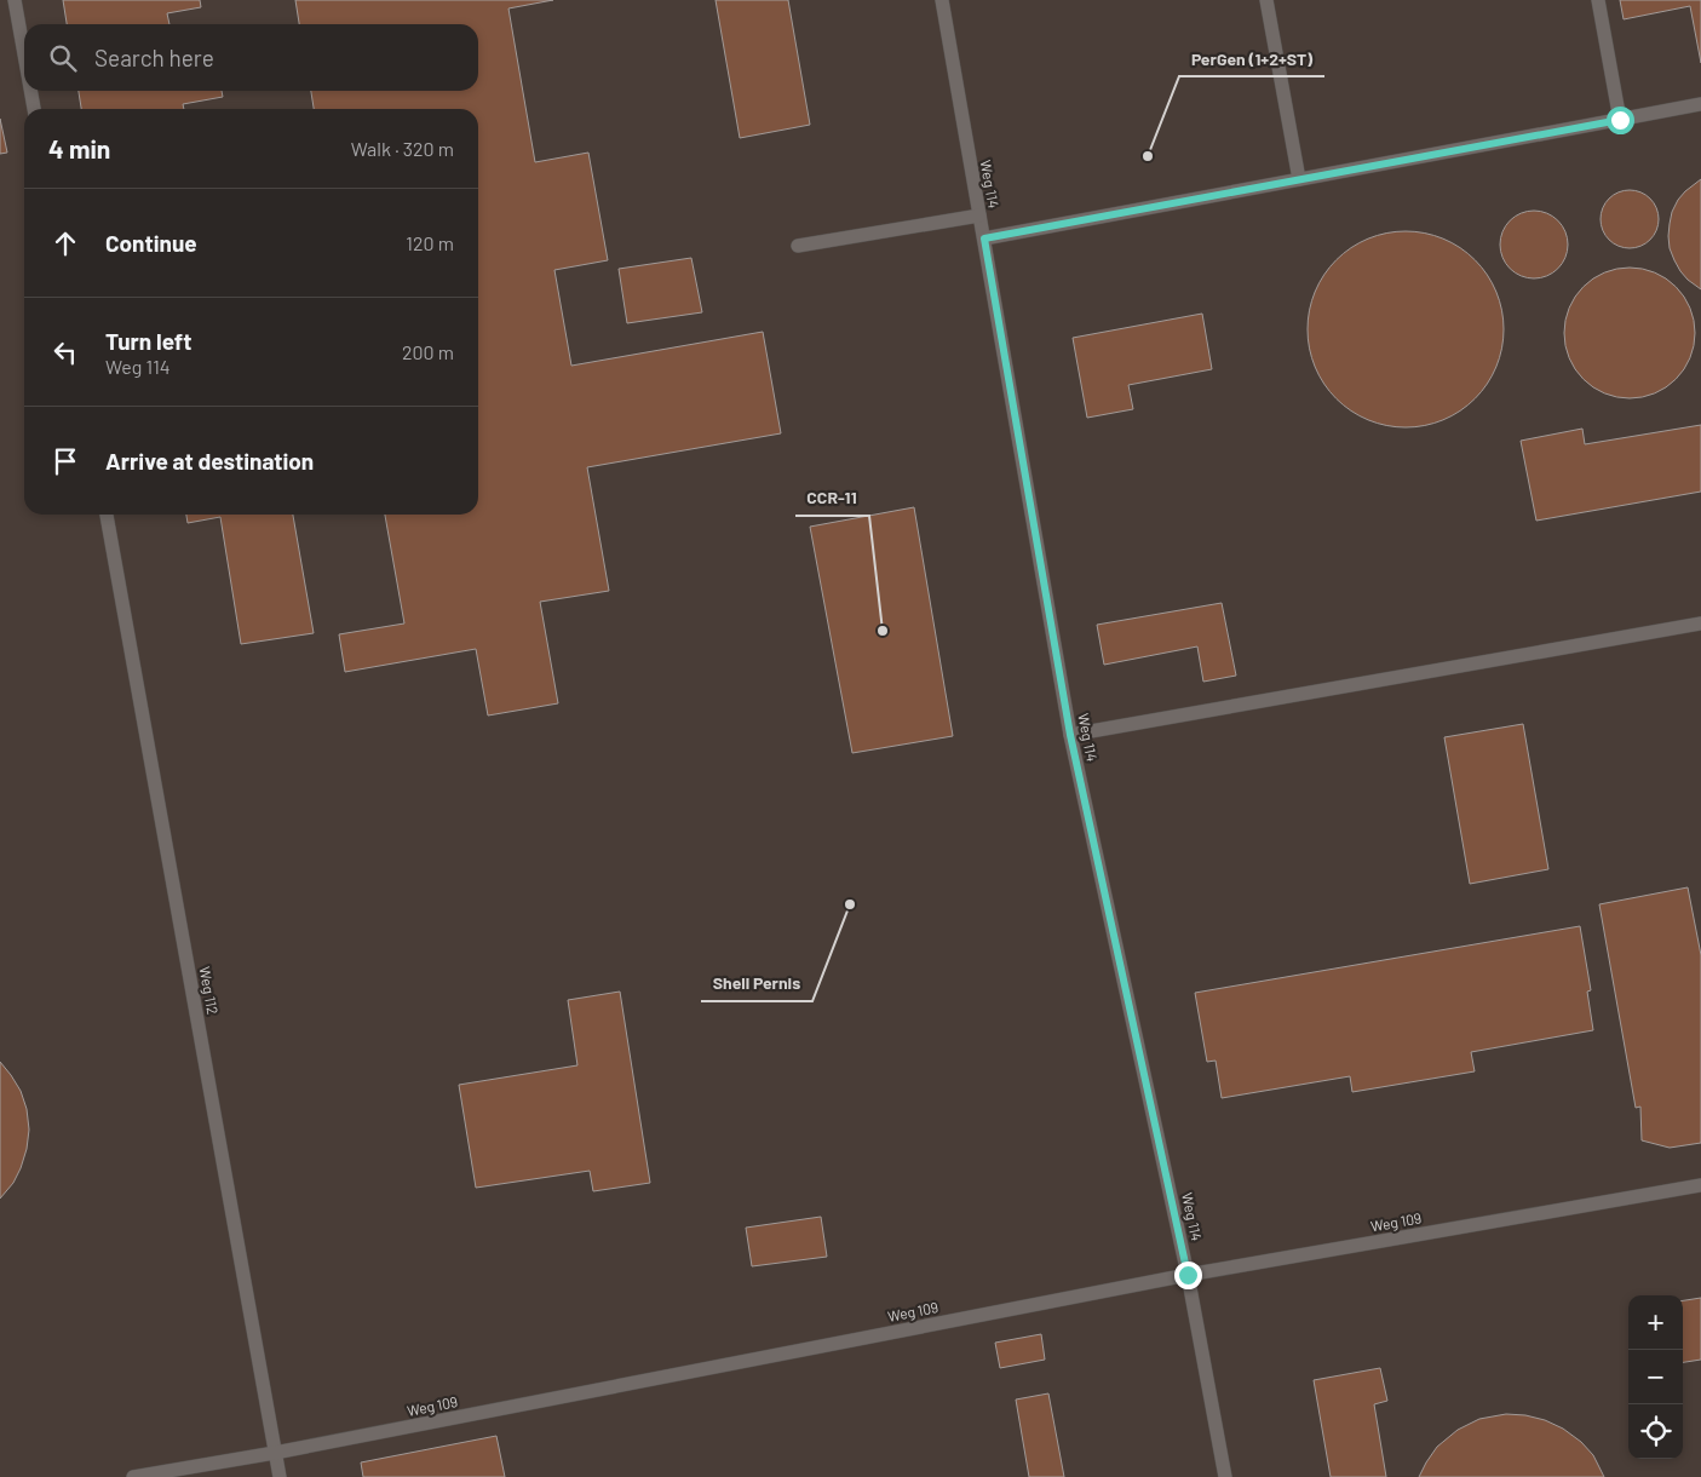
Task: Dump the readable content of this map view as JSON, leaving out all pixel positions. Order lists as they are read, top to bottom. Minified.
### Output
{"streets":{"lane":["Weg 114","Weg 112","Weg 109"]},"crossings":[["Weg 114","Weg 109"],["Weg 112","Weg 109"]],"places":["PerGen (1+2+ST)","CCR-11","Shell Pernis"],"page":{"search":"Search here","heading":["4 min","Walk · 320 m"],"list":[["Continue","120 m"],["Turn left","Weg 114","200 m"],"Arrive at destination"],"map_buttons":["+","−"]}}
